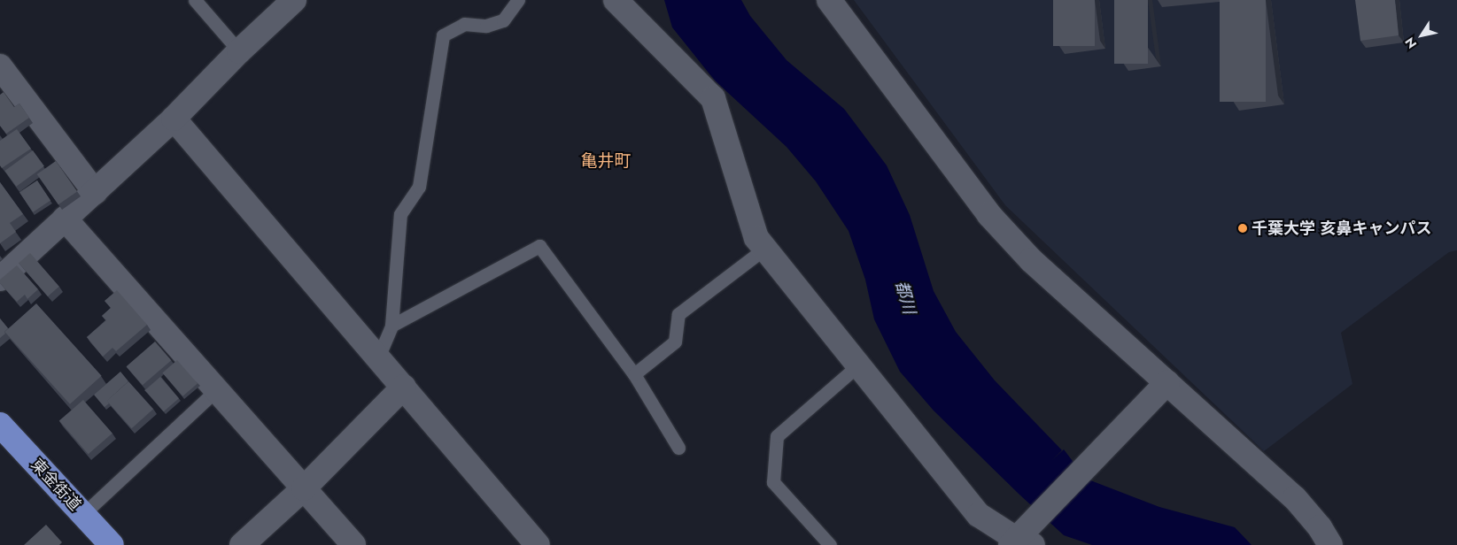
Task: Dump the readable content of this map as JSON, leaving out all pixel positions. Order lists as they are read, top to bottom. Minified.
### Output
{"streets":{"highway":["東金街道"]},"districts":["亀井町"],"water":["都川"],"places":["千葉大学 亥鼻キャンパス"],"north":"bottom left"}
